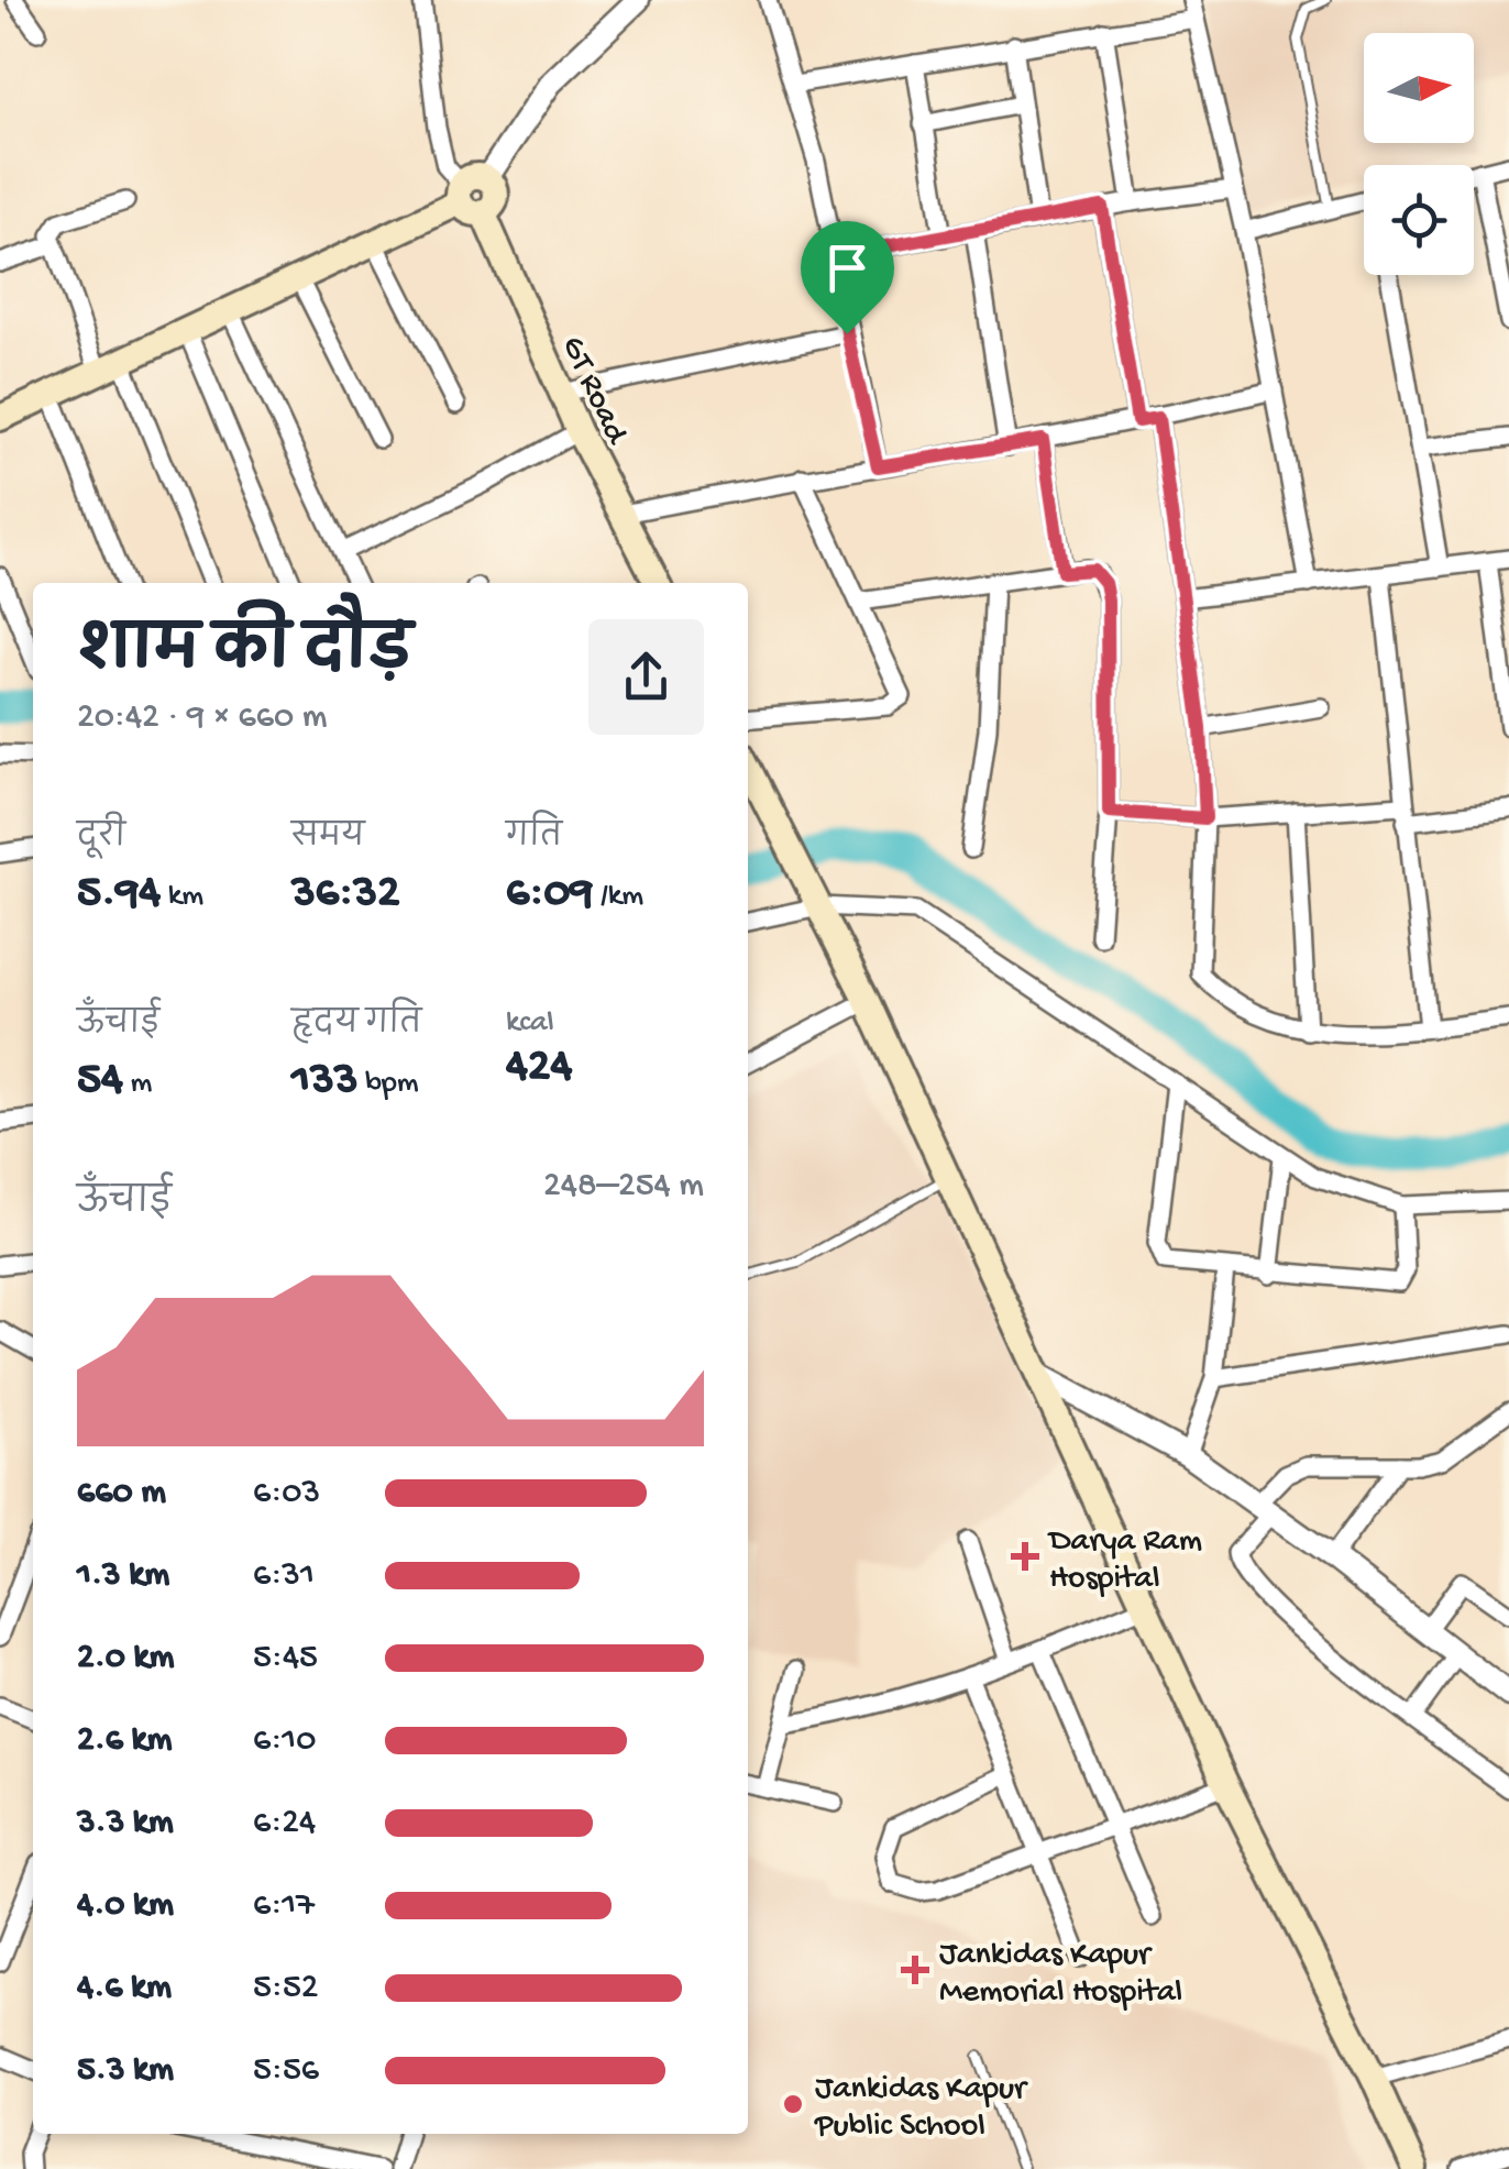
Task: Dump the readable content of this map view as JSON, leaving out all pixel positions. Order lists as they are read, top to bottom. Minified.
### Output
{"streets":{"main road":["GT Road"]},"places":{"health":["Darya Ram Hospital","Jankidas Kapur Memorial Hospital"],"other":["Jankidas Kapur Public School"]},"north":"right","page":{"heading":["शाम की दौड़","20:42 · 9 × 660 m"],"stats":[["दूरी","5.94 km"],["समय","36:32"],["गति","6:09 /km"],["ऊँचाई","54 m"],["हृदय गति","133 bpm"],["kcal","424"]],"chart":["ऊँचाई","248–254 m"],"list":[{"name":"660 m","note":"6:03"},{"name":"1.3 km","note":"6:31"},{"name":"2.0 km","note":"5:45"},{"name":"2.6 km","note":"6:10"},{"name":"3.3 km","note":"6:24"},{"name":"4.0 km","note":"6:17"},{"name":"4.6 km","note":"5:52"},{"name":"5.3 km","note":"5:56"}]}}
